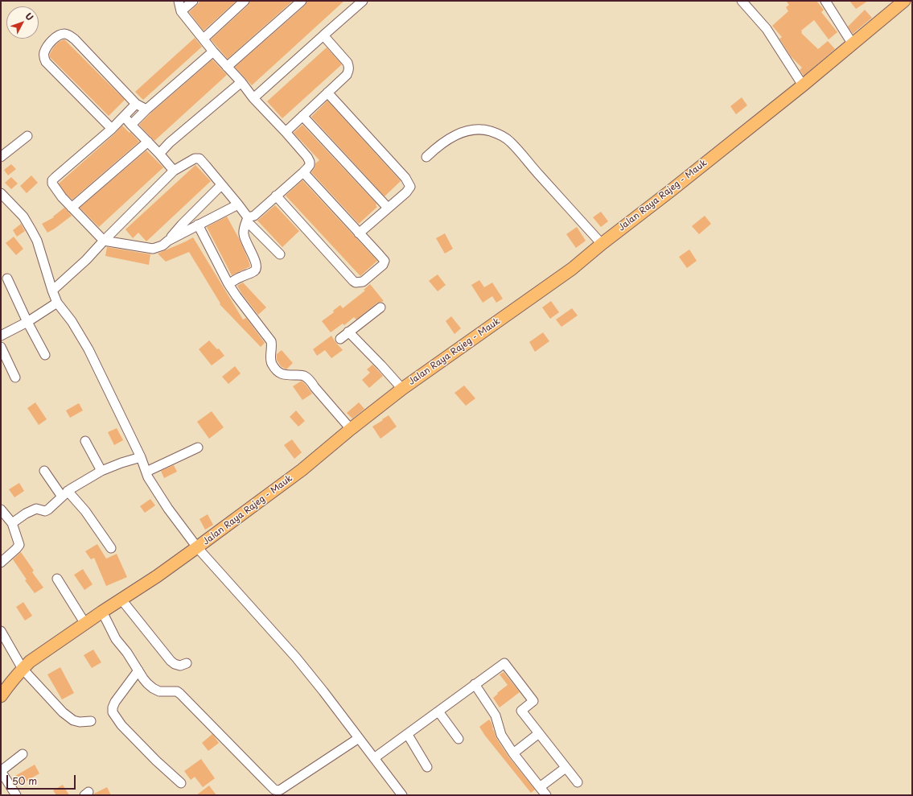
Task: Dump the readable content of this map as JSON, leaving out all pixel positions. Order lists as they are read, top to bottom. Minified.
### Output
{"streets":{"main road":["Jalan Raya Rajeg - Mauk"]},"scale_bar":"50 m","north":"top right"}
